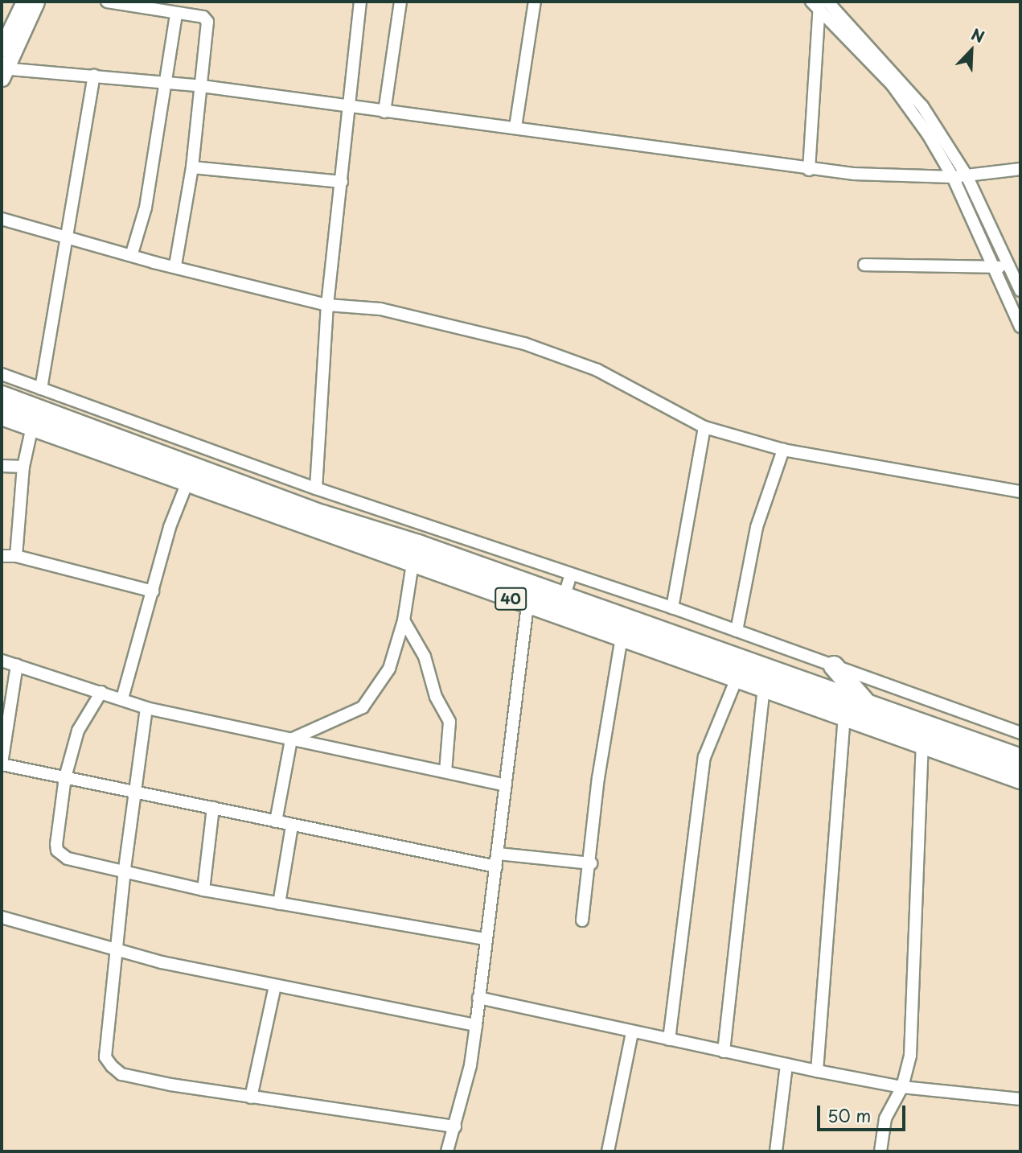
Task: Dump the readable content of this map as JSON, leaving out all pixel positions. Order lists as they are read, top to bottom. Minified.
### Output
{"streets":{"highway":["40"]},"scale_bar":"50 m","north":"top right"}
